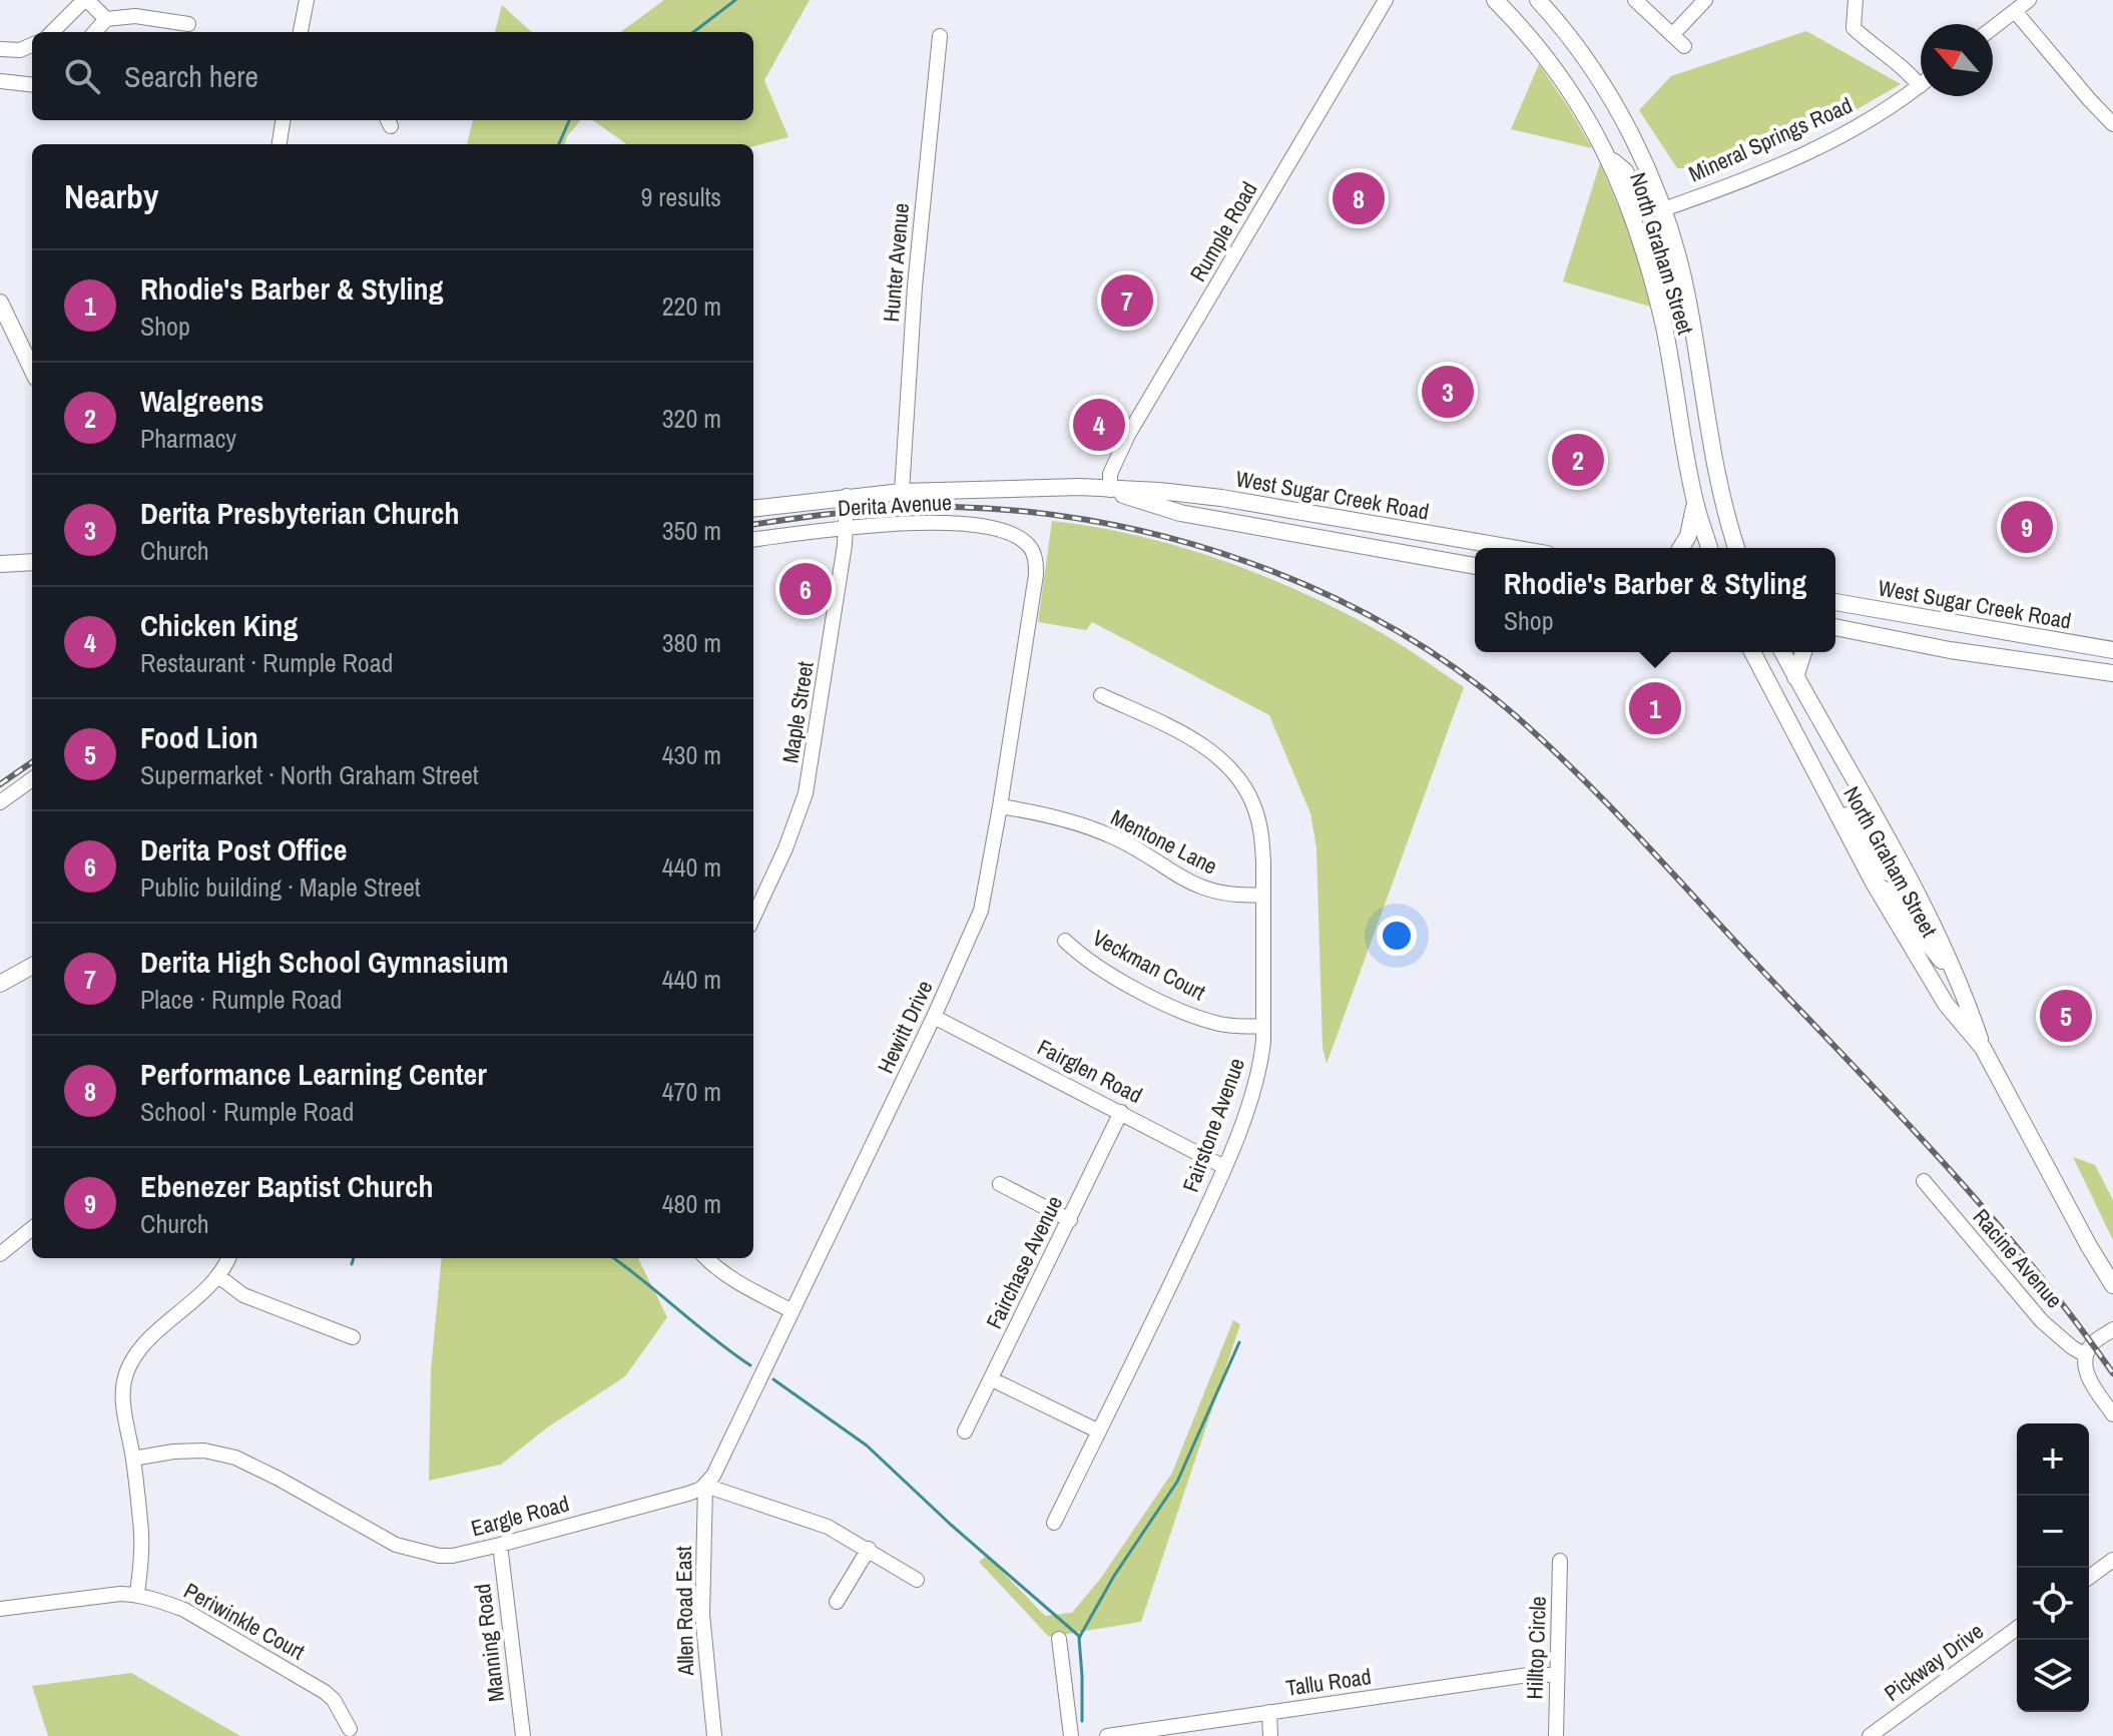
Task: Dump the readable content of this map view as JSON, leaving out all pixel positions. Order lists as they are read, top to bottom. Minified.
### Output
{"streets":{"main road":["North Graham Street","West Sugar Creek Road"],"street":["Mineral Springs Road","Rumple Road","Hunter Avenue","Derita Avenue","Maple Street","Mentone Lane","Veckman Court","Hewitt Drive","Fairglen Road","Fairstone Avenue","Racine Avenue","Fairchase Avenue","Eargle Road","Allen Road East","Periwinkle Court","Manning Road","Hilltop Circle","Pickway Drive","Tallu Road"]},"crossings":[["Mineral Springs Road","North Graham Street"],["Rumple Road","West Sugar Creek Road"],["Hunter Avenue","West Sugar Creek Road"],["West Sugar Creek Road","Maple Street"],["Derita Avenue","Maple Street"],["Derita Avenue","Hewitt Drive"],["Mentone Lane","Hewitt Drive"],["Mentone Lane","Fairstone Avenue"],["Veckman Court","Fairstone Avenue"],["Hewitt Drive","Fairglen Road"],["Hewitt Drive","Eargle Road"],["Hewitt Drive","Allen Road East"],["Fairglen Road","Fairstone Avenue"],["Fairglen Road","Fairchase Avenue"],["Eargle Road","Allen Road East"],["Eargle Road","Manning Road"],["Hilltop Circle","Tallu Road"]],"north":"top left","page":{"search":"Search here","heading":["Nearby","9 results"],"pins":["8","7","3","4","2","9","6","1","5"],"list":[{"mark":"1","name":"Rhodie's Barber & Styling","note":"Shop","value":"220 m"},{"mark":"2","name":"Walgreens","note":"Pharmacy","value":"320 m"},{"mark":"3","name":"Derita Presbyterian Church","note":"Church","value":"350 m"},{"mark":"4","name":"Chicken King","note":"Restaurant · Rumple Road","value":"380 m"},{"mark":"5","name":"Food Lion","note":"Supermarket · North Graham Street","value":"430 m"},{"mark":"6","name":"Derita Post Office","note":"Public building · Maple Street","value":"440 m"},{"mark":"7","name":"Derita High School Gymnasium","note":"Place · Rumple Road","value":"440 m"},{"mark":"8","name":"Performance Learning Center","note":"School · Rumple Road","value":"470 m"},{"mark":"9","name":"Ebenezer Baptist Church","note":"Church","value":"480 m"}],"popup":["Rhodie's Barber & Styling","Shop"],"map_buttons":["+","−"]}}
